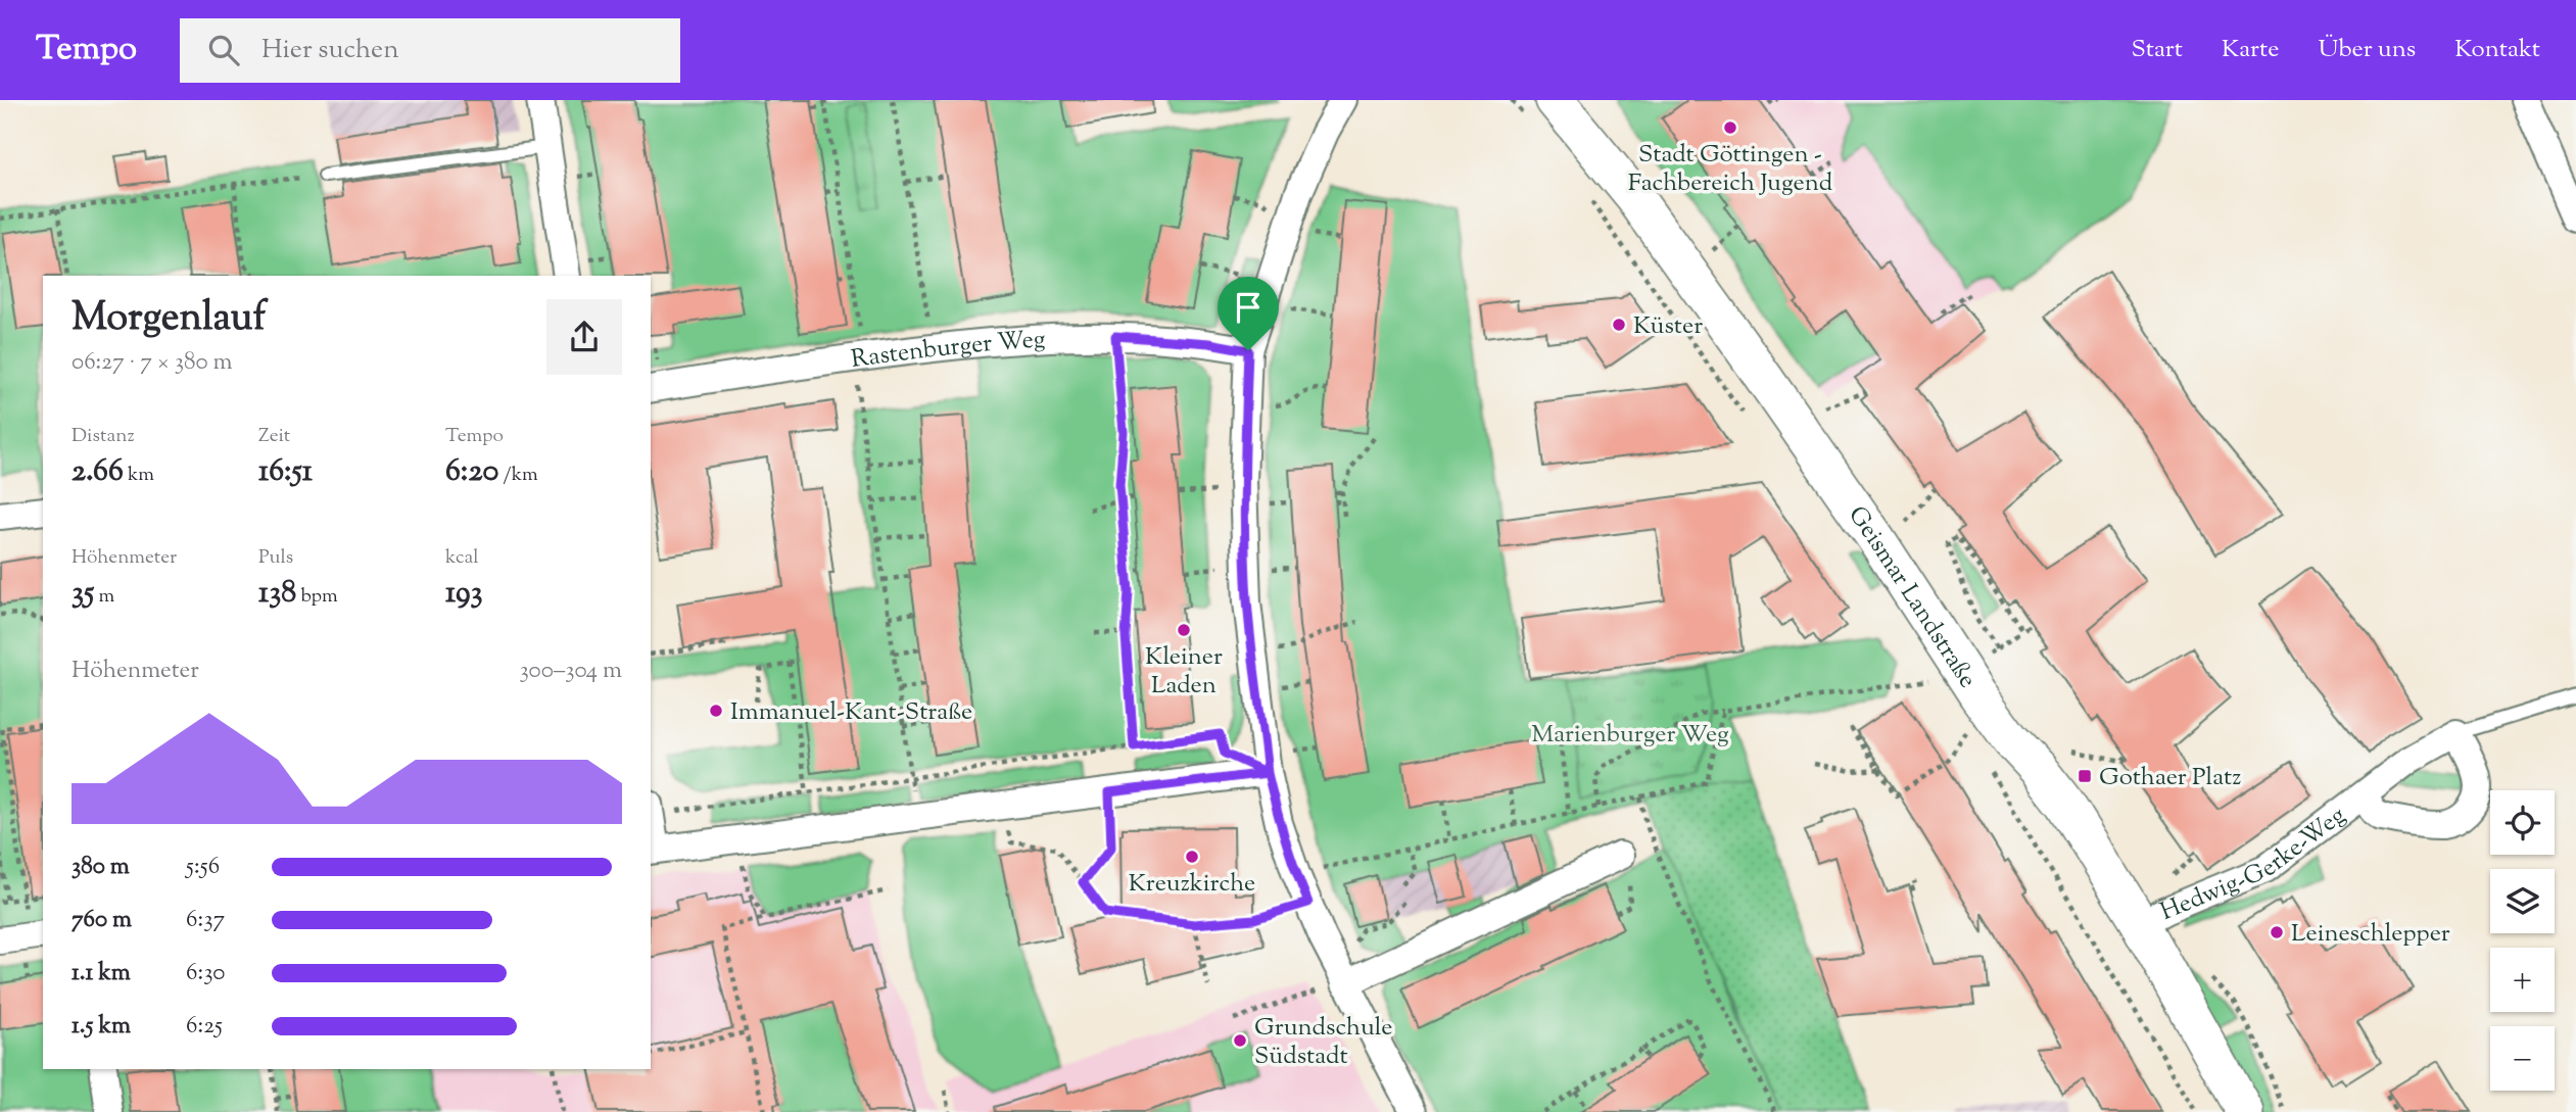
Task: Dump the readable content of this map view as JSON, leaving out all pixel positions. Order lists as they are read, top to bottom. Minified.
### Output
{"streets":{"main road":["Geismar Landstraße"],"street":["Rastenburger Weg","Hedwig-Gerke-Weg"]},"crossings":[["Geismar Landstraße","Hedwig-Gerke-Weg"]],"parks":["Marienburger Weg"],"places":{"other":["Stadt Göttingen - Fachbereich Jugend","Küster","Kleiner Laden","Immanuel-Kant-Straße","Kreuzkirche","Leineschlepper","Grundschule Südstadt"],"transit":["Gothaer Platz"]},"page":{"header":"Tempo","search":"Hier suchen","nav":["Start","Karte","Über uns","Kontakt"],"heading":["Morgenlauf","06:27 · 7 × 380 m"],"stats":[["Distanz","2.66 km"],["Zeit","16:51"],["Tempo","6:20 /km"],["Höhenmeter","35 m"],["Puls","138 bpm"],["kcal","193"]],"chart":["Höhenmeter","300–304 m"],"map_buttons":["+","−"],"list":[{"name":"380 m","note":"5:56"},{"name":"760 m","note":"6:37"},{"name":"1.1 km","note":"6:30"},{"name":"1.5 km","note":"6:25"}]}}
